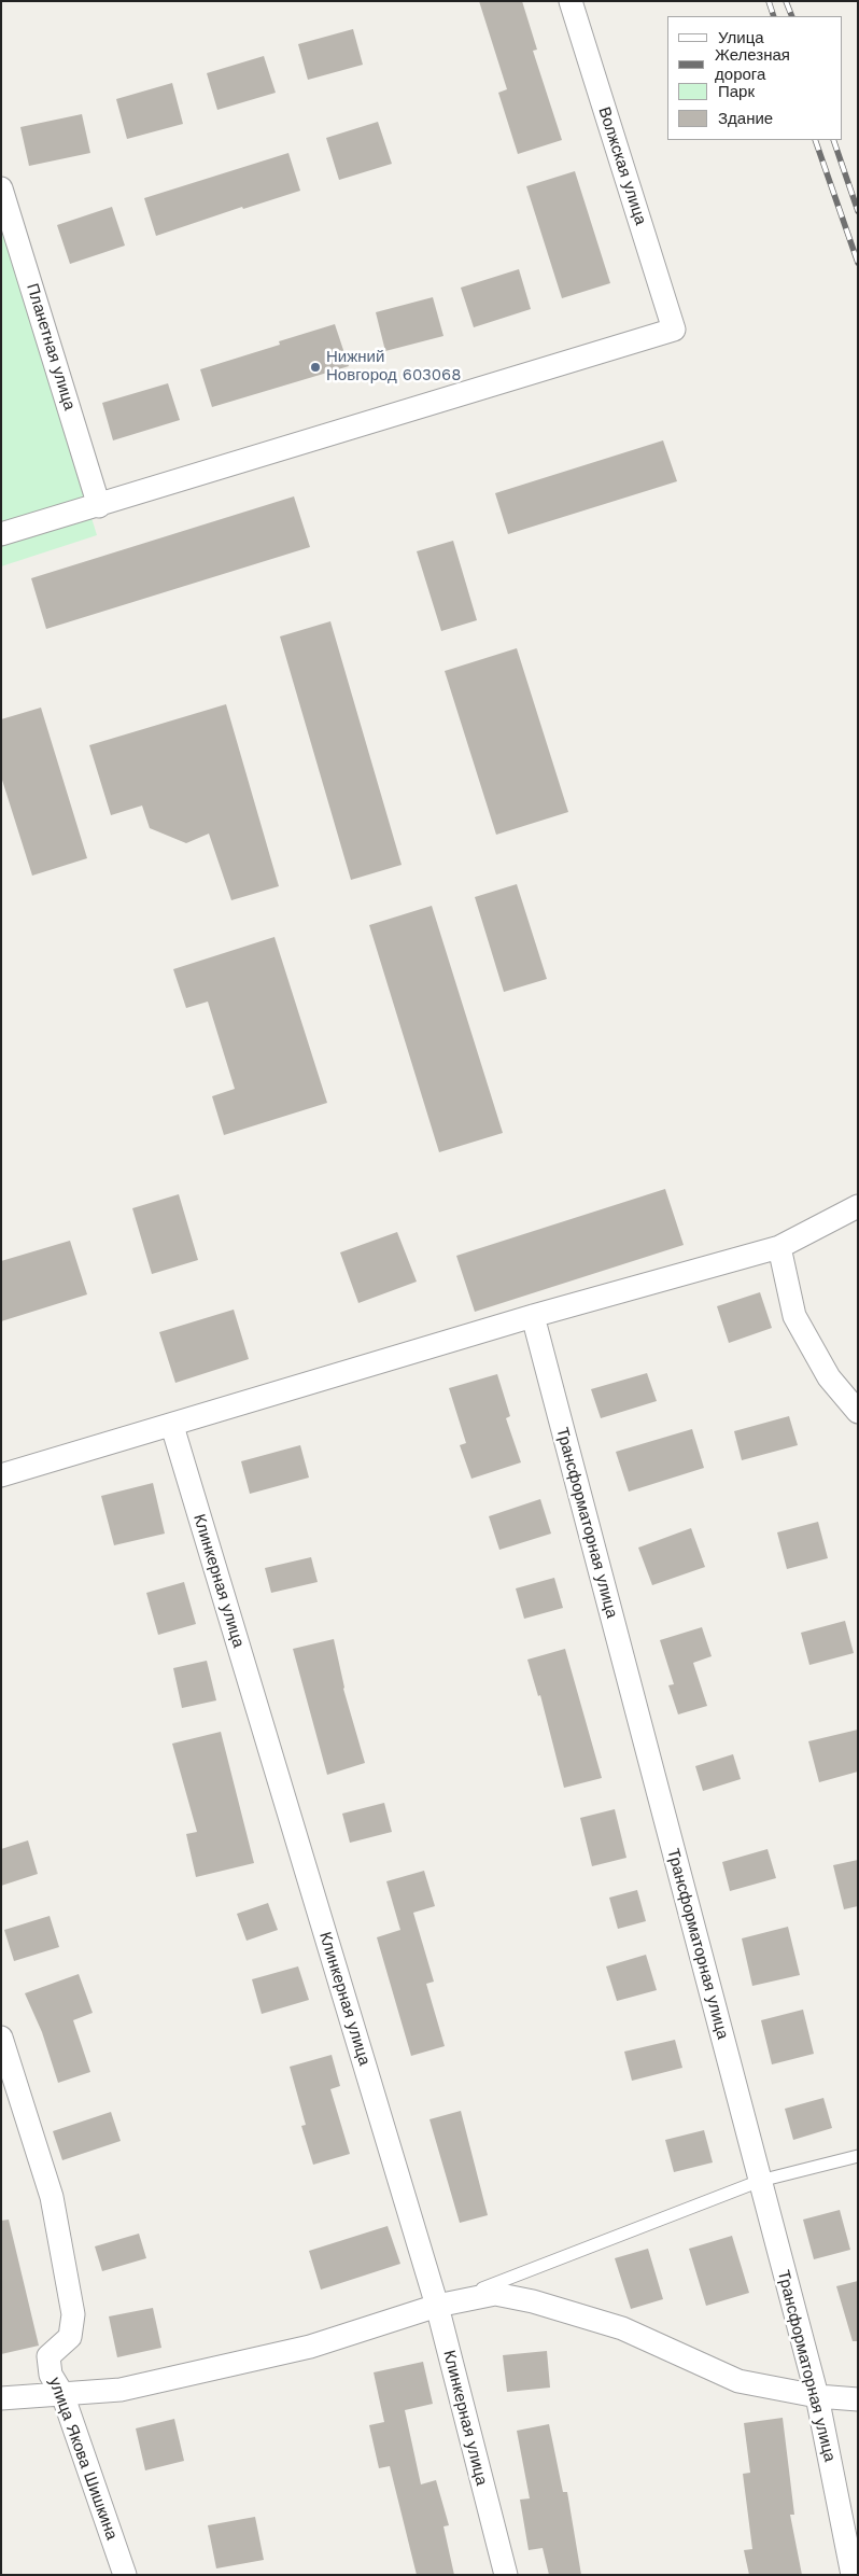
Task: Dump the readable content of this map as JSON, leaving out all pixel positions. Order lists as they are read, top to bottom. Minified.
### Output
{"streets":{"street":["Волжская улица","Планетная улица","Трансформаторная улица","Клинкерная улица","улица Якова Шишкина"]},"crossings":[["Волжская улица","Планетная улица"]],"places":["Нижний Новгород 603068"],"legend":["Улица","Железная дорога","Парк","Здание"]}
